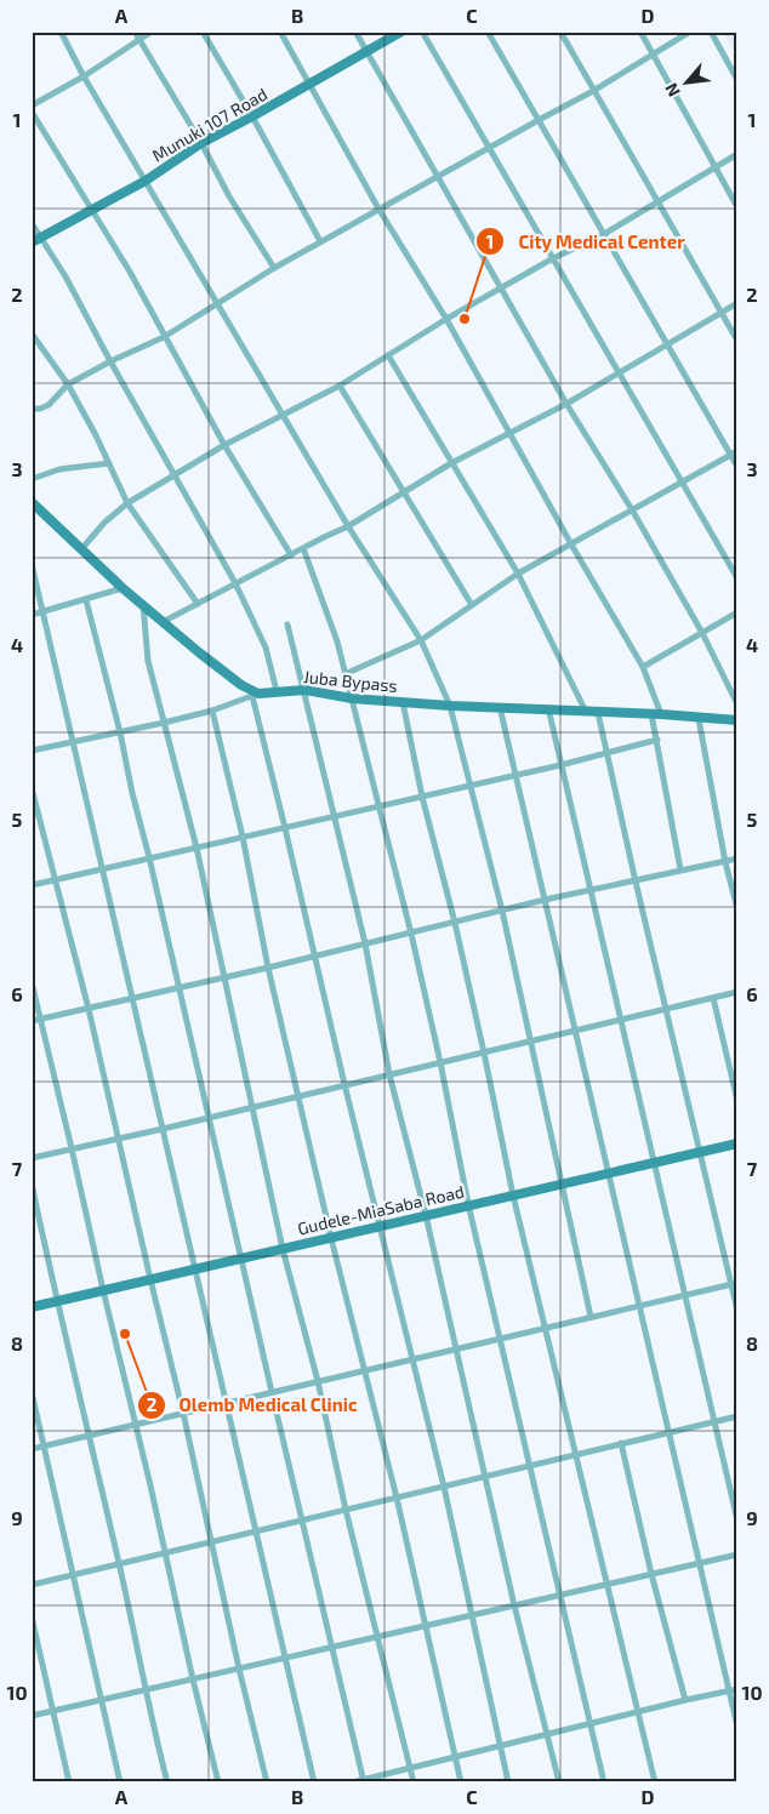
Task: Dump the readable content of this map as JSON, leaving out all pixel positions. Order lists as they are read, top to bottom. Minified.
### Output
{"streets":{"main road":["Munuki 107 Road","Juba Bypass","Gudele-MiaSaba Road"]},"places":["City Medical Center","Olemb Medical Clinic"],"north":"bottom left","grid":{"columns":["A","B","C","D"],"rows":["1","2","3","4","5","6","7","8","9","10"]}}
